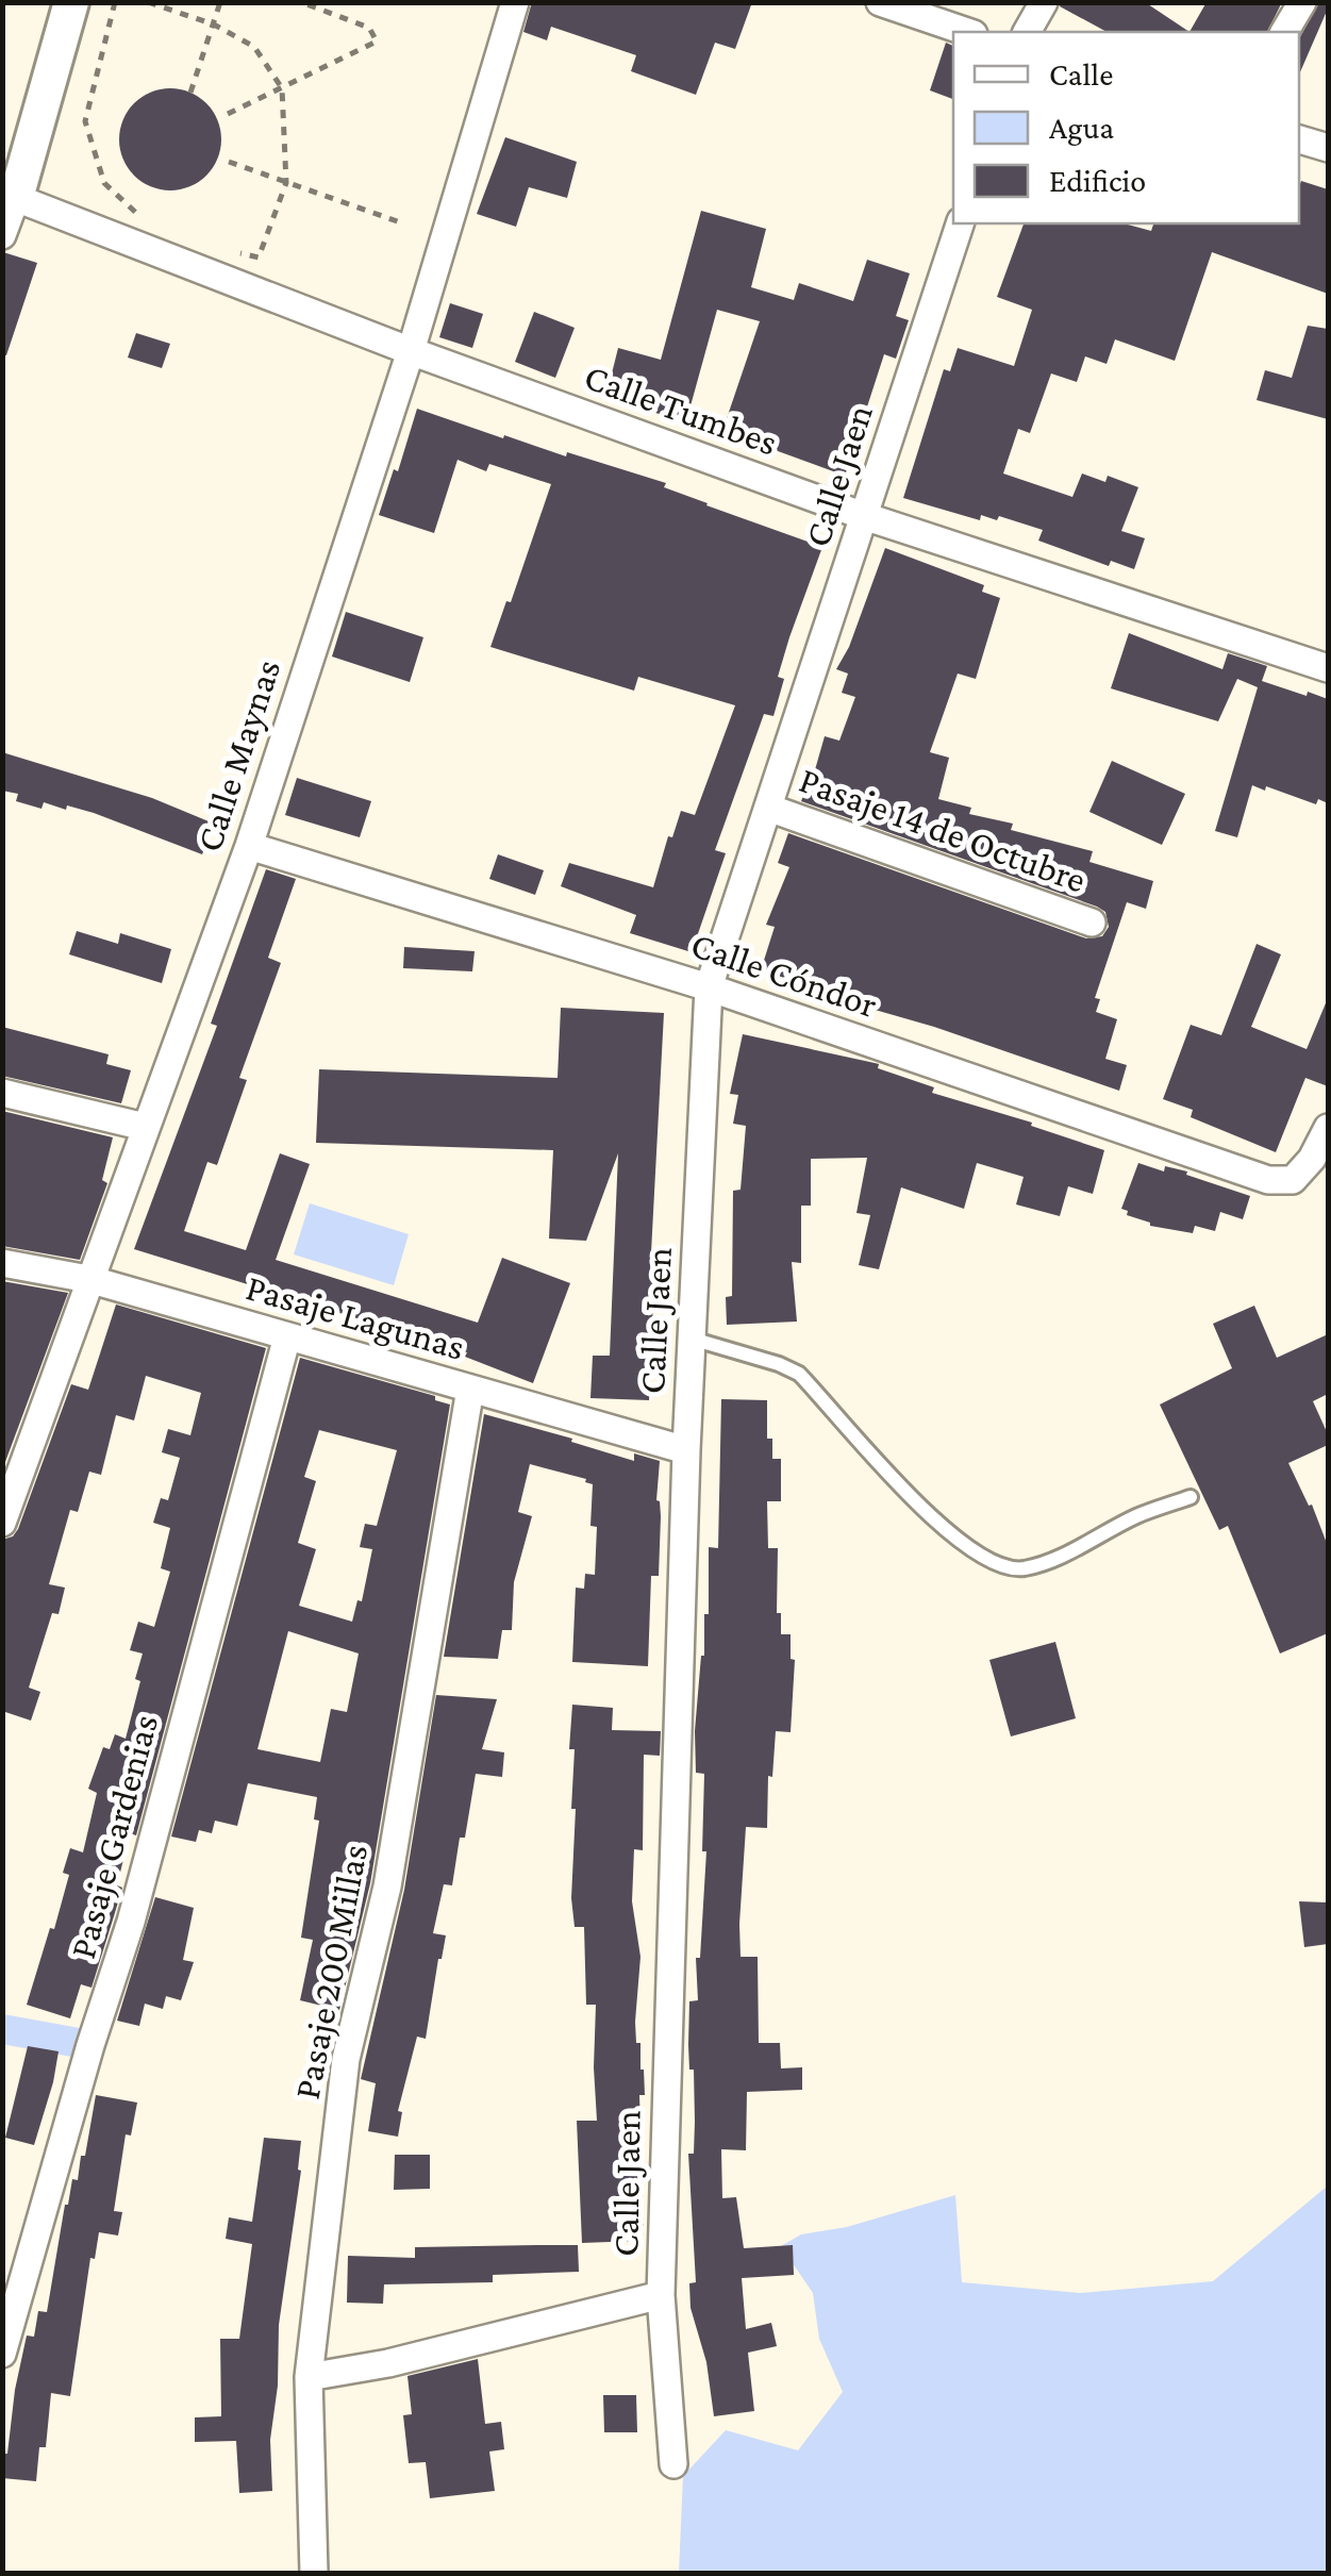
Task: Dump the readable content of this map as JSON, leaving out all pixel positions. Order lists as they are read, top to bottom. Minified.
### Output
{"streets":{"street":["Calle Tumbes","Calle Jaen","Calle Maynas","Pasaje 14 de Octubre","Calle Cóndor","Pasaje Lagunas","Pasaje Gardenias","Pasaje 200 Millas"]},"crossings":[["Calle Tumbes","Calle Jaen"],["Calle Tumbes","Calle Maynas"],["Calle Jaen","Pasaje 14 de Octubre"],["Calle Jaen","Calle Cóndor"],["Calle Jaen","Pasaje Lagunas"],["Calle Maynas","Calle Cóndor"],["Calle Maynas","Pasaje Lagunas"],["Pasaje Lagunas","Pasaje Gardenias"],["Pasaje Lagunas","Pasaje 200 Millas"]],"legend":["Calle","Agua","Edificio"]}
